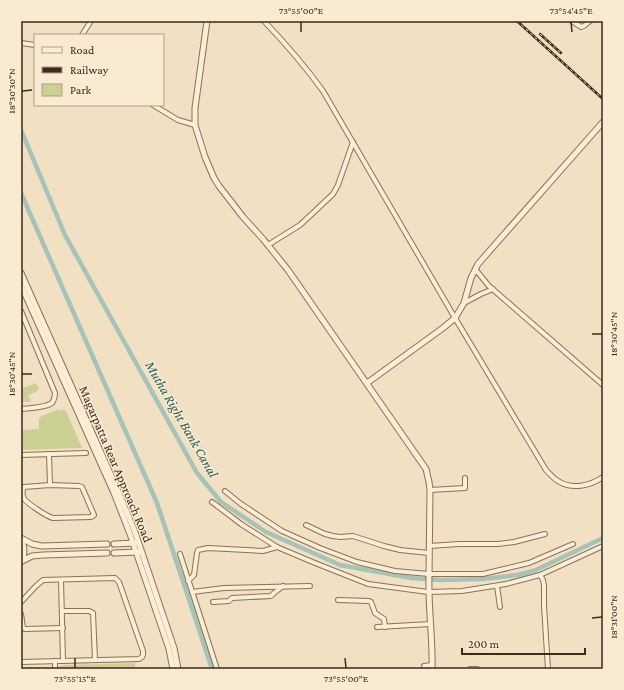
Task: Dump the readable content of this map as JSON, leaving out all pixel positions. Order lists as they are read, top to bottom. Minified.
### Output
{"streets":{"street":["Magarpatta Rear Approach Road"]},"water":["Mutha Right Bank Canal"],"legend":["Road","Railway","Park"],"scale_bar":"200 m","coordinates":["73°55'00\"E","73°54'45\"E","18°30'30\"N","18°30'45\"N","18°31'00\"N","73°55'15\"E"]}
